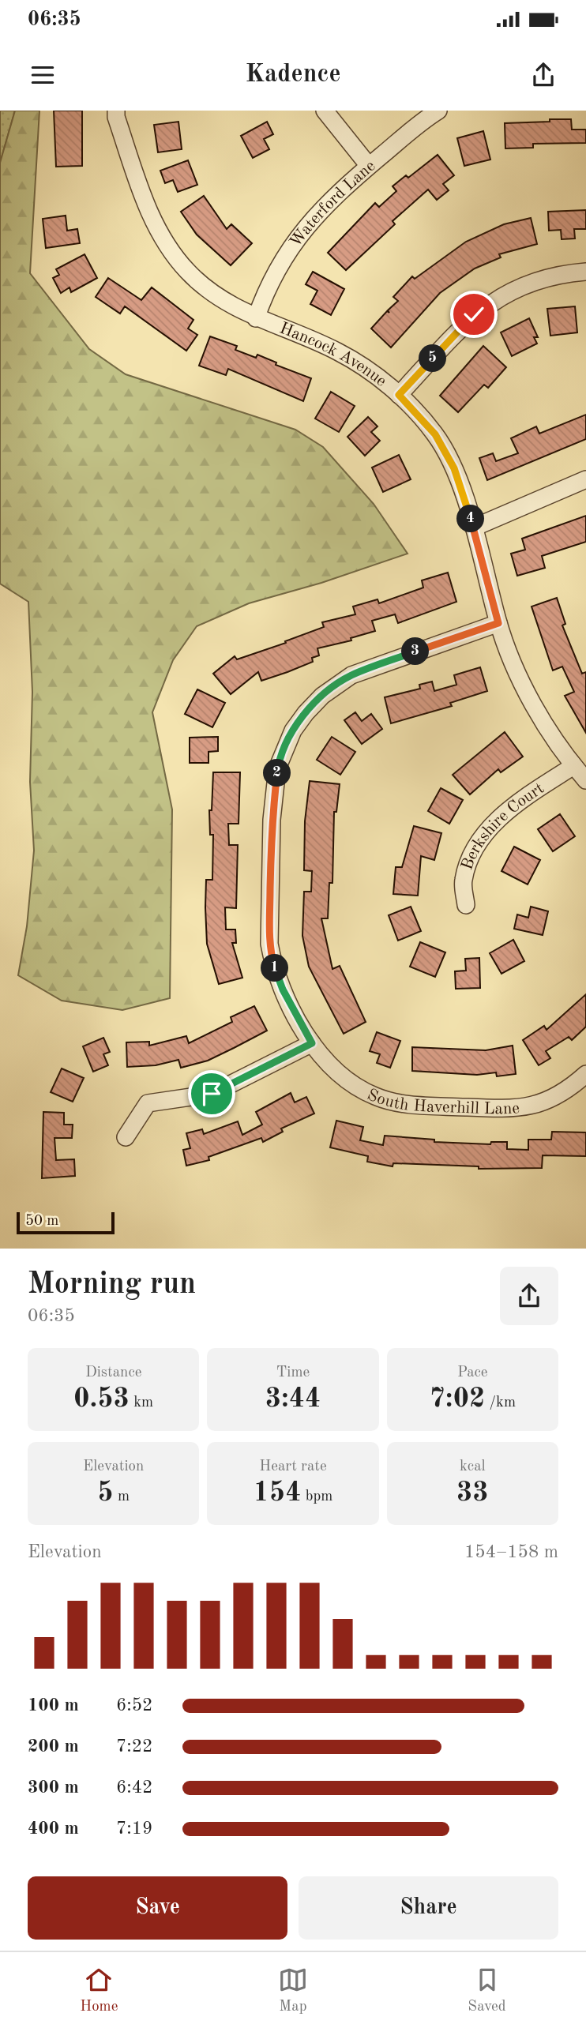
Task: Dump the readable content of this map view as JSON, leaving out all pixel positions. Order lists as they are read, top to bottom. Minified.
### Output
{"streets":{"street":["Waterford Lane","Hancock Avenue","Berkshire Court","South Haverhill Lane"]},"crossings":[["Waterford Lane","Hancock Avenue"],["Hancock Avenue","Berkshire Court"],["Hancock Avenue","South Haverhill Lane"]],"scale_bar":"50 m","page":{"status":"06:35","header":"Kadence","pins":["5","4","3","2","1"],"scale":"50 m","heading":["Morning run","06:35"],"stats":[["Distance","0.53 km"],["Time","3:44"],["Pace","7:02 /km"],["Elevation","5 m"],["Heart rate","154 bpm"],["kcal","33"]],"chart":["Elevation","154–158 m"],"list":[{"name":"100 m","note":"6:52"},{"name":"200 m","note":"7:22"},{"name":"300 m","note":"6:42"},{"name":"400 m","note":"7:19"}],"buttons":["Save","Share"],"tabs":["Home","Map","Saved"]}}
